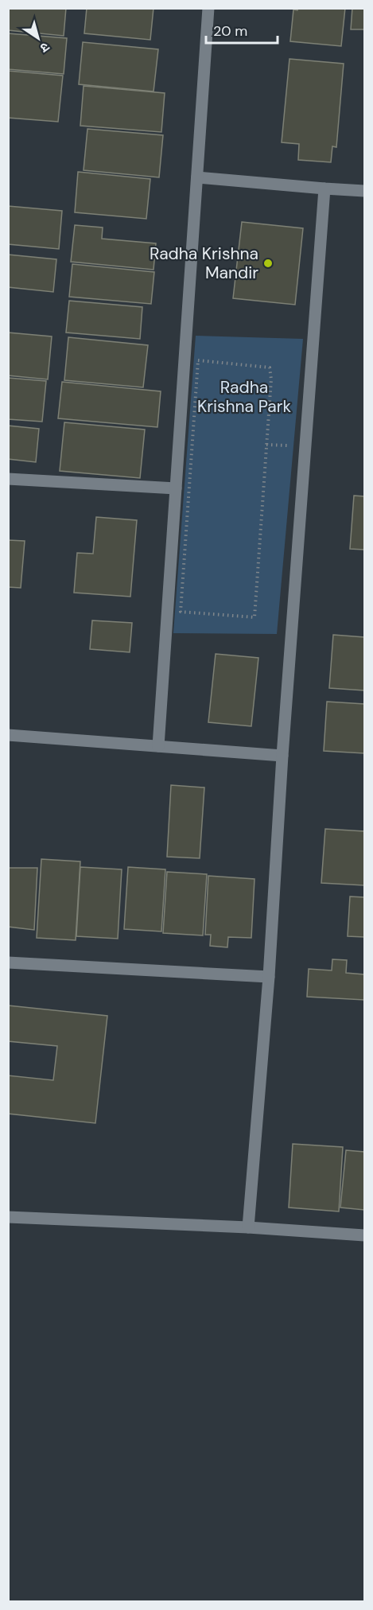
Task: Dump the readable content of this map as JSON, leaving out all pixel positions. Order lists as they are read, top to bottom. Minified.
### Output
{"parks":["Radha Krishna Park"],"places":["Radha Krishna Mandir"],"scale_bar":"20 m","north":"bottom right"}
